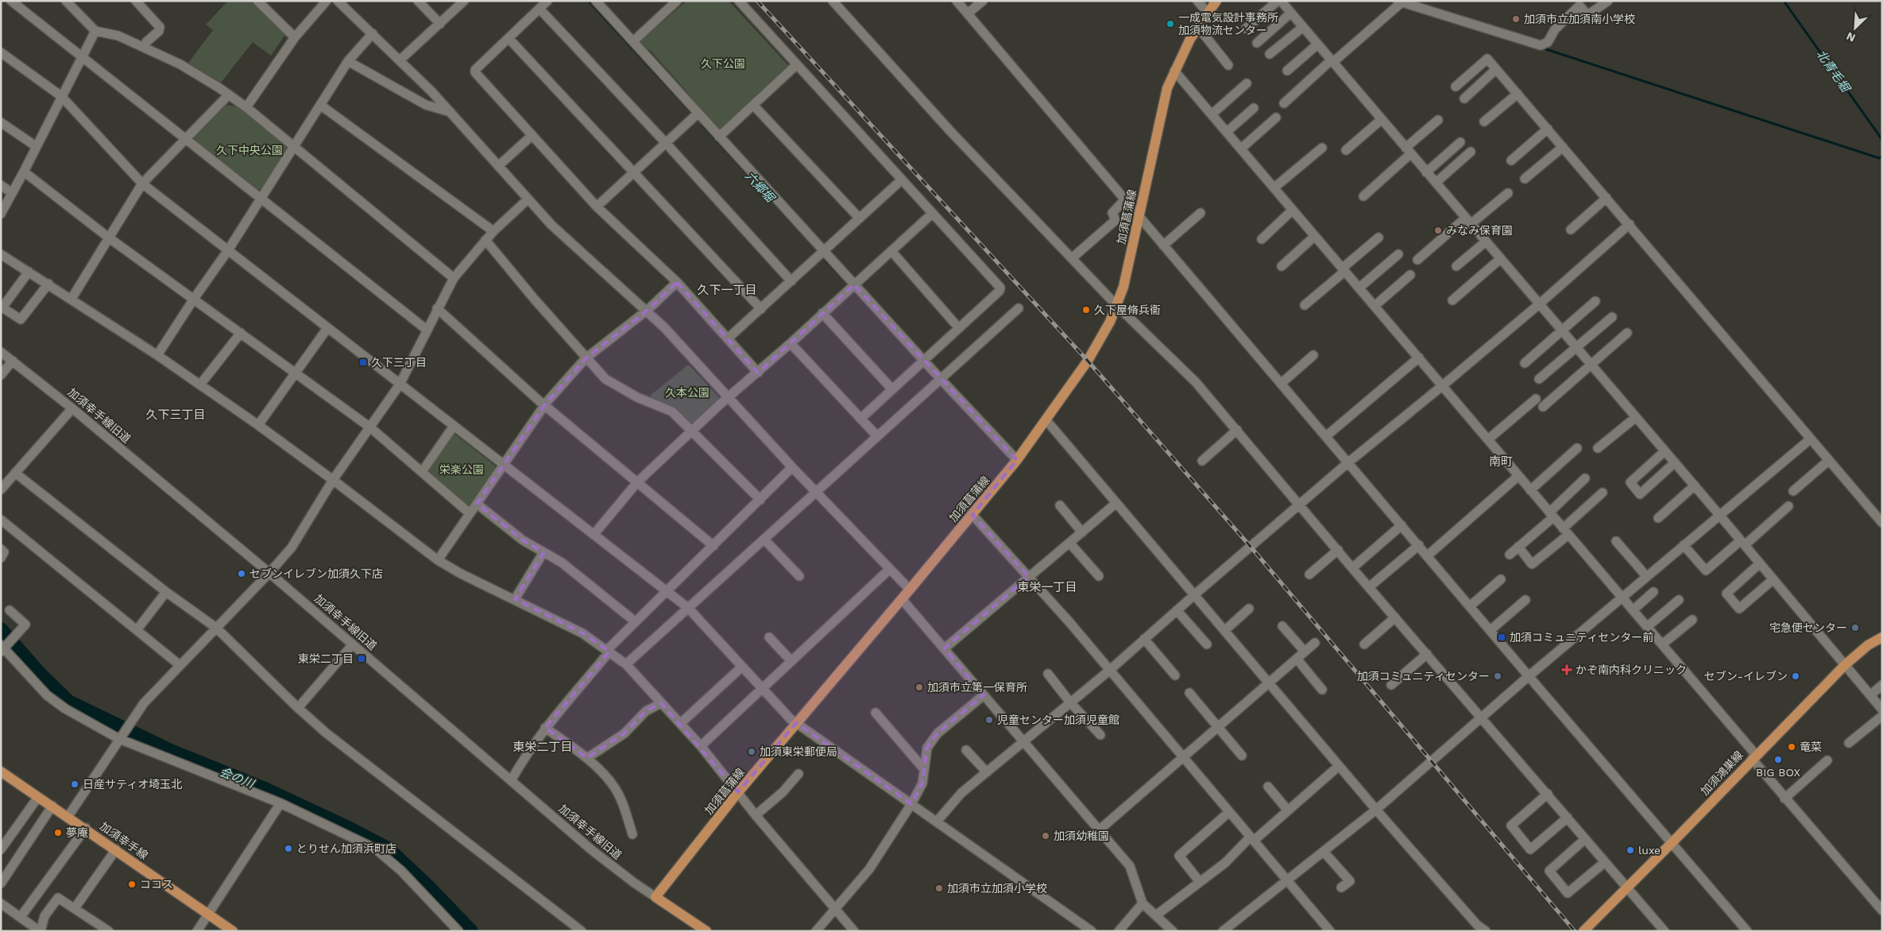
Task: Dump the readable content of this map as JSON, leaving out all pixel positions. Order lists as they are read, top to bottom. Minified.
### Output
{"streets":{"main road":["加須菖蒲線","加須鴻巣線","加須幸手線"],"street":["加須幸手線旧道"]},"crossings":[["加須菖蒲線","加須幸手線旧道"]],"districts":["久下一丁目","久下三丁目","南町","東栄一丁目","東栄二丁目"],"water":["北青毛堀","六郷堀","会の川"],"parks":["久下公園","久下中央公園","久本公園","栄楽公園"],"places":{"other":["加須市立加須南小学校","一成電気設計事務所 加須物流センター","みなみ保育園","久下屋脩兵衞","セブンイレブン加須久下店","宅急便センター","加須コミュニティセンター","セブン-イレブン","加須市立第一保育所","児童センター加須児童館","竜菜","加須東栄郵便局","BIG BOX","日産サティオ埼玉北","夢庵","加須幼稚園","とりせん加須浜町店","luxe","ココス","加須市立加須小学校"],"transit":["久下三丁目","加須コミュニティセンター前","東栄二丁目"],"health":["かぞ南内科クリニック"]},"north":"bottom left"}
